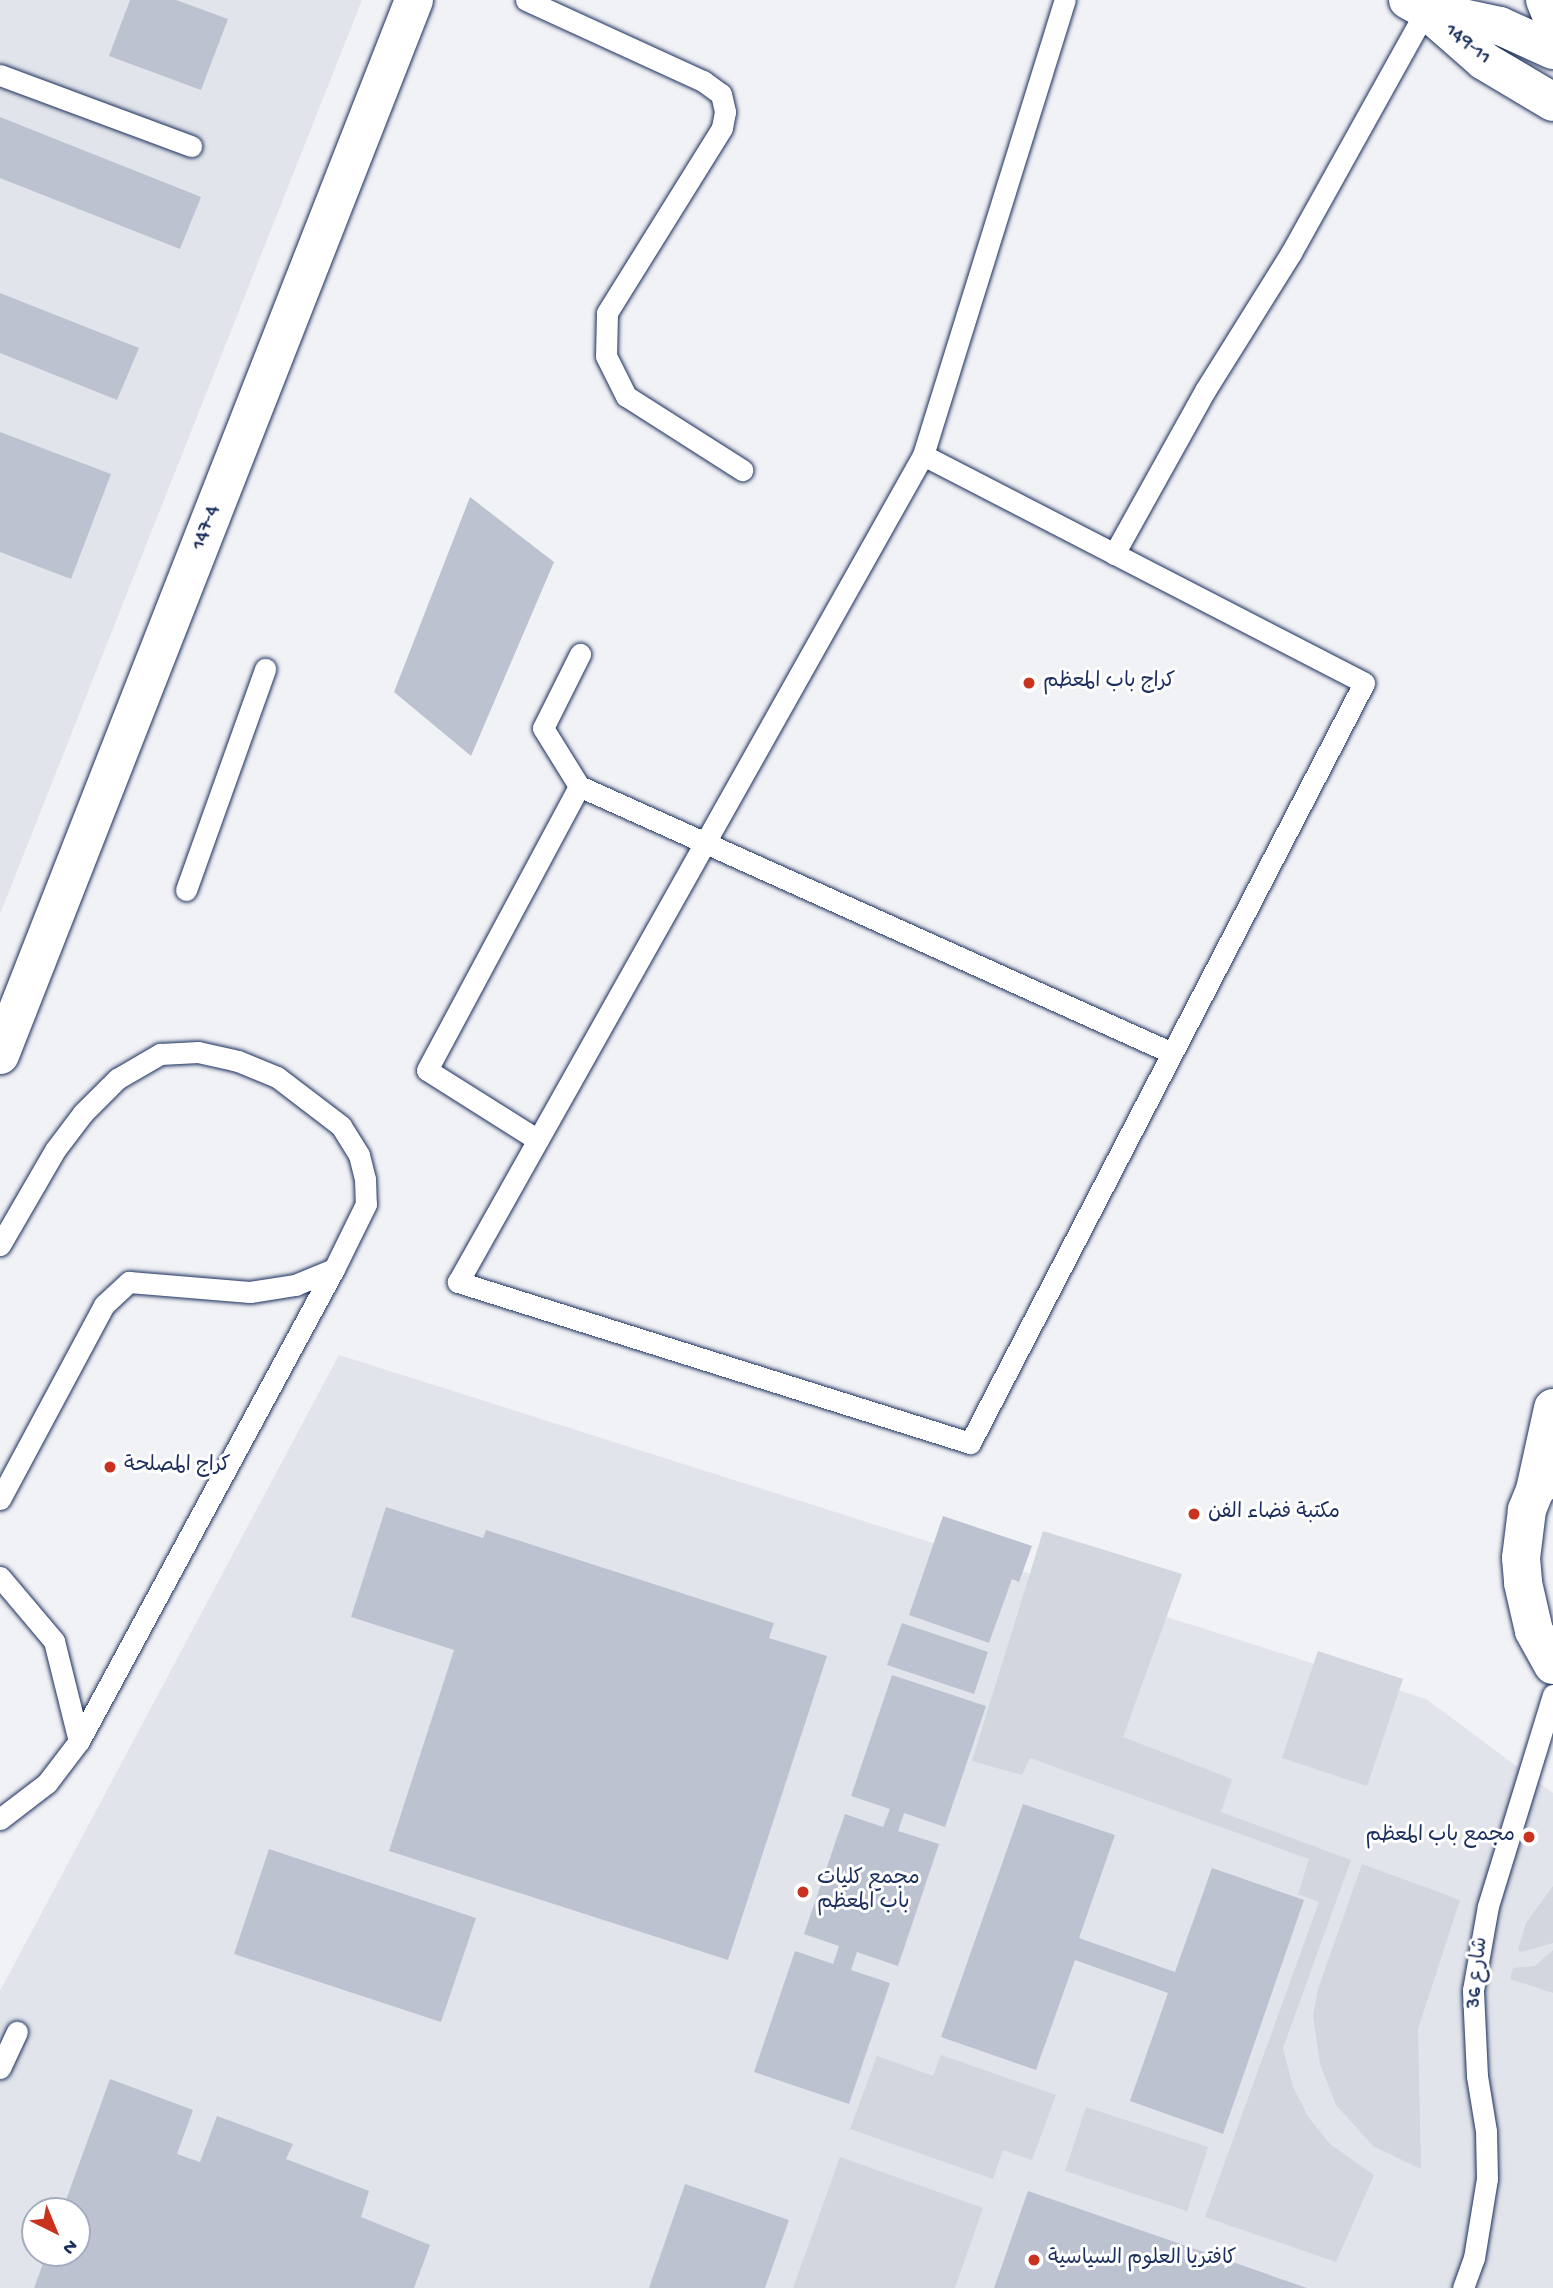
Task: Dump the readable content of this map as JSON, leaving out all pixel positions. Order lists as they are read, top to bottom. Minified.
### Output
{"streets":{"street":["149-11","147-4"],"lane":["شارع 36"]},"places":["كراج باب المعظم","كراج المصلحة","مكتبة فضاء الفن","مجمع باب المعظم","مجمع كليات باب المعظم","كافتريا العلوم السياسية"],"north":"bottom right"}
